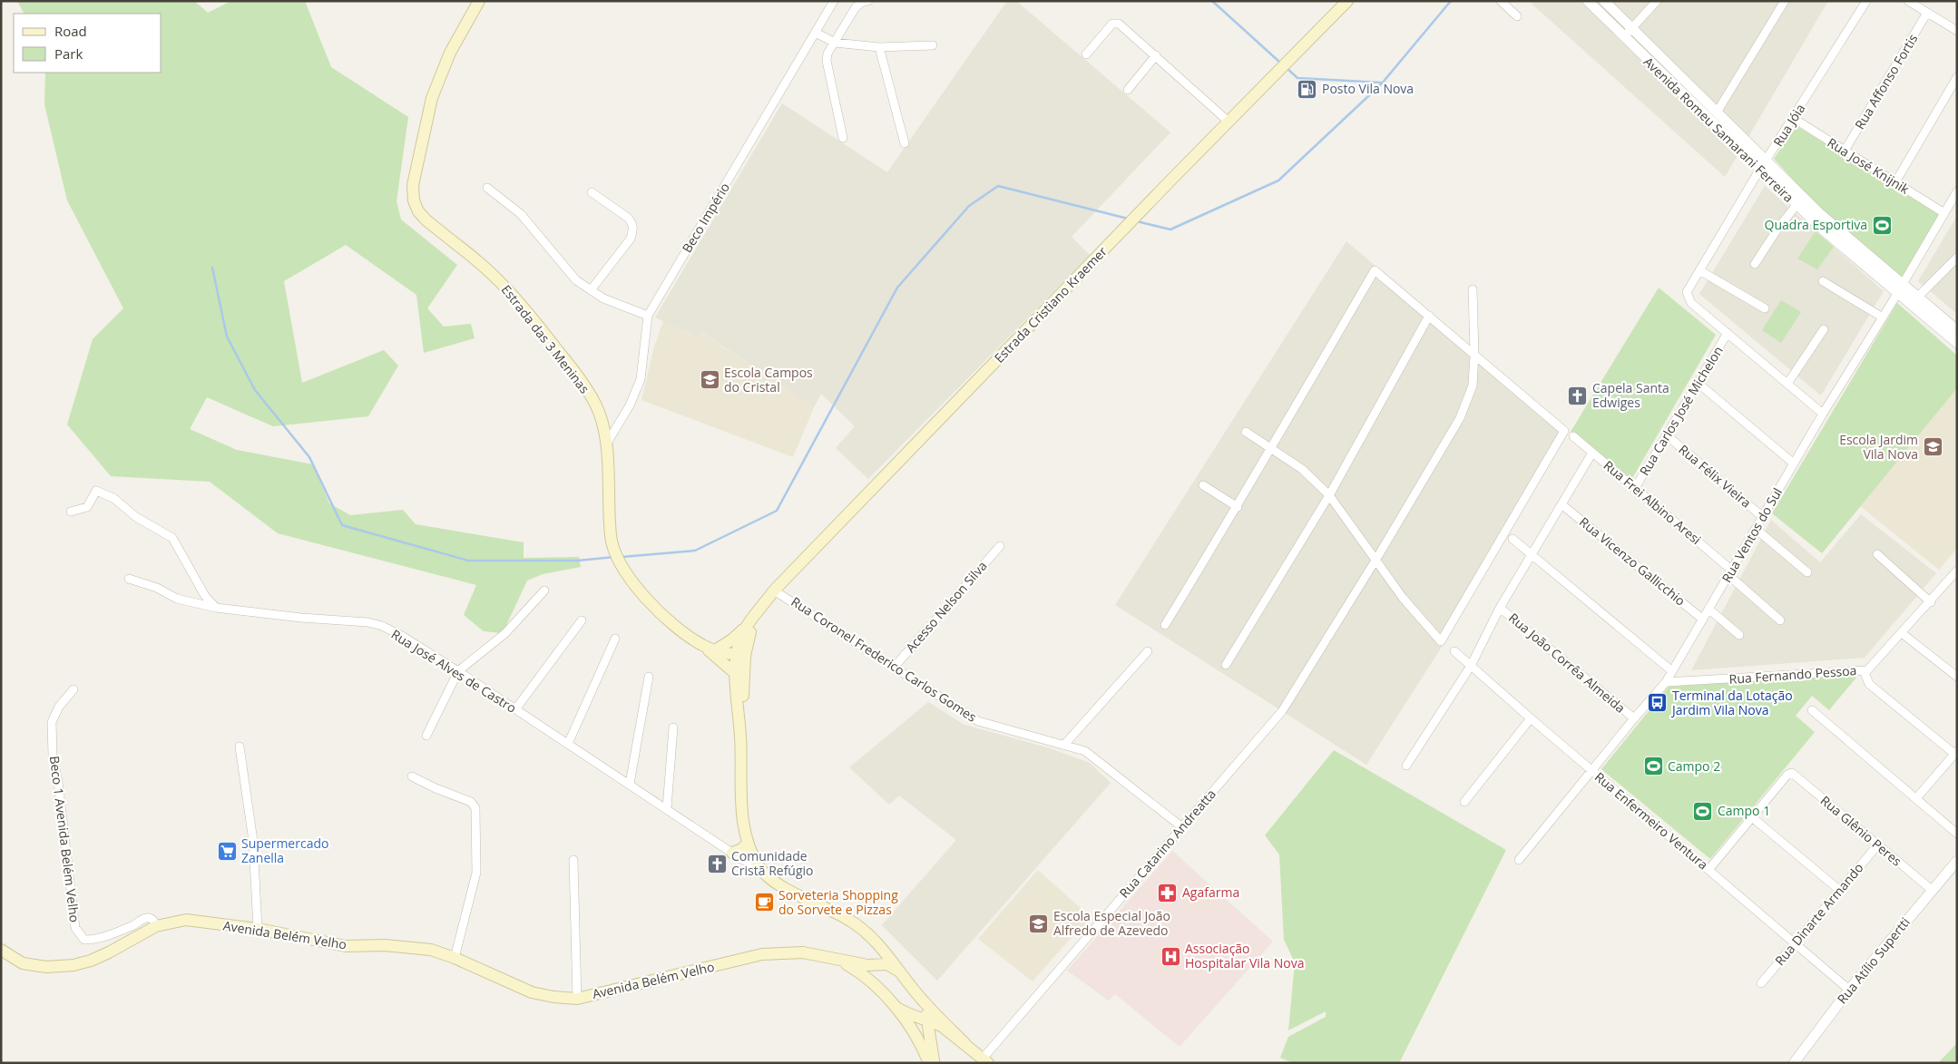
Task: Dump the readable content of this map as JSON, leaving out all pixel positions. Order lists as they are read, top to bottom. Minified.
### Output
{"streets":{"main road":["Estrada Cristiano Kraemer","Estrada das 3 Meninas","Avenida Belém Velho"],"street":["Rua Affonso Fortis","Rua Jóia","Avenida Romeu Samarani Ferreira","Rua José Knijnik","Beco Império","Rua Carlos José Michelon","Rua Félix Vieira","Rua Frei Albino Aresi","Rua Ventos do Sul","Rua Vicenzo Gallicchio","Acesso Nelson Silva","Rua Coronel Frederico Carlos Gomes","Rua João Corrêa Almeida","Rua José Alves de Castro","Rua Fernando Pessoa","Rua Enfermeiro Ventura","Rua Glênio Peres","Beco 1 Avenida Belém Velho","Rua Catarino Andreatta","Rua Dinarte Armando","Rua Atílio Supertti"]},"crossings":[["Rua Affonso Fortis","Rua José Knijnik"],["Rua Jóia","Avenida Romeu Samarani Ferreira"],["Rua Jóia","Rua José Knijnik"],["Rua Jóia","Rua Carlos José Michelon"],["Avenida Romeu Samarani Ferreira","Rua Ventos do Sul"],["Rua José Knijnik","Rua Ventos do Sul"],["Beco Império","Estrada das 3 Meninas"],["Estrada Cristiano Kraemer","Estrada das 3 Meninas"],["Estrada Cristiano Kraemer","Rua Coronel Frederico Carlos Gomes"],["Estrada Cristiano Kraemer","Rua José Alves de Castro"],["Estrada Cristiano Kraemer","Avenida Belém Velho"],["Rua Carlos José Michelon","Rua Félix Vieira"],["Rua Carlos José Michelon","Rua Frei Albino Aresi"],["Rua Félix Vieira","Rua Ventos do Sul"],["Rua Frei Albino Aresi","Rua Ventos do Sul"],["Rua Ventos do Sul","Rua Vicenzo Gallicchio"],["Rua Ventos do Sul","Rua João Corrêa Almeida"],["Rua Ventos do Sul","Rua Fernando Pessoa"],["Rua Ventos do Sul","Rua Enfermeiro Ventura"],["Acesso Nelson Silva","Rua Coronel Frederico Carlos Gomes"],["Rua Coronel Frederico Carlos Gomes","Rua Catarino Andreatta"],["Rua Enfermeiro Ventura","Rua Dinarte Armando"],["Rua Enfermeiro Ventura","Rua Atílio Supertti"],["Rua Glênio Peres","Rua Dinarte Armando"],["Rua Glênio Peres","Rua Atílio Supertti"],["Beco 1 Avenida Belém Velho","Avenida Belém Velho"]],"places":{"fuel station":["Posto Vila Nova"],"sports":["Quadra Esportiva","Campo 2","Campo 1"],"school or university":["Escola Campos do Cristal","Escola Jardim Vila Nova","Escola Especial João Alfredo de Azevedo"],"church":["Capela Santa Edwiges","Comunidade Cristã Refúgio"],"bus stop":["Terminal da Lotação Jardim Vila Nova"],"supermarket":["Supermercado Zanella"],"pharmacy":["Agafarma"],"cafe":["Sorveteria Shopping do Sorvete e Pizzas"],"hospital":["Associação Hospitalar Vila Nova"]},"legend":["Road","Park"]}
